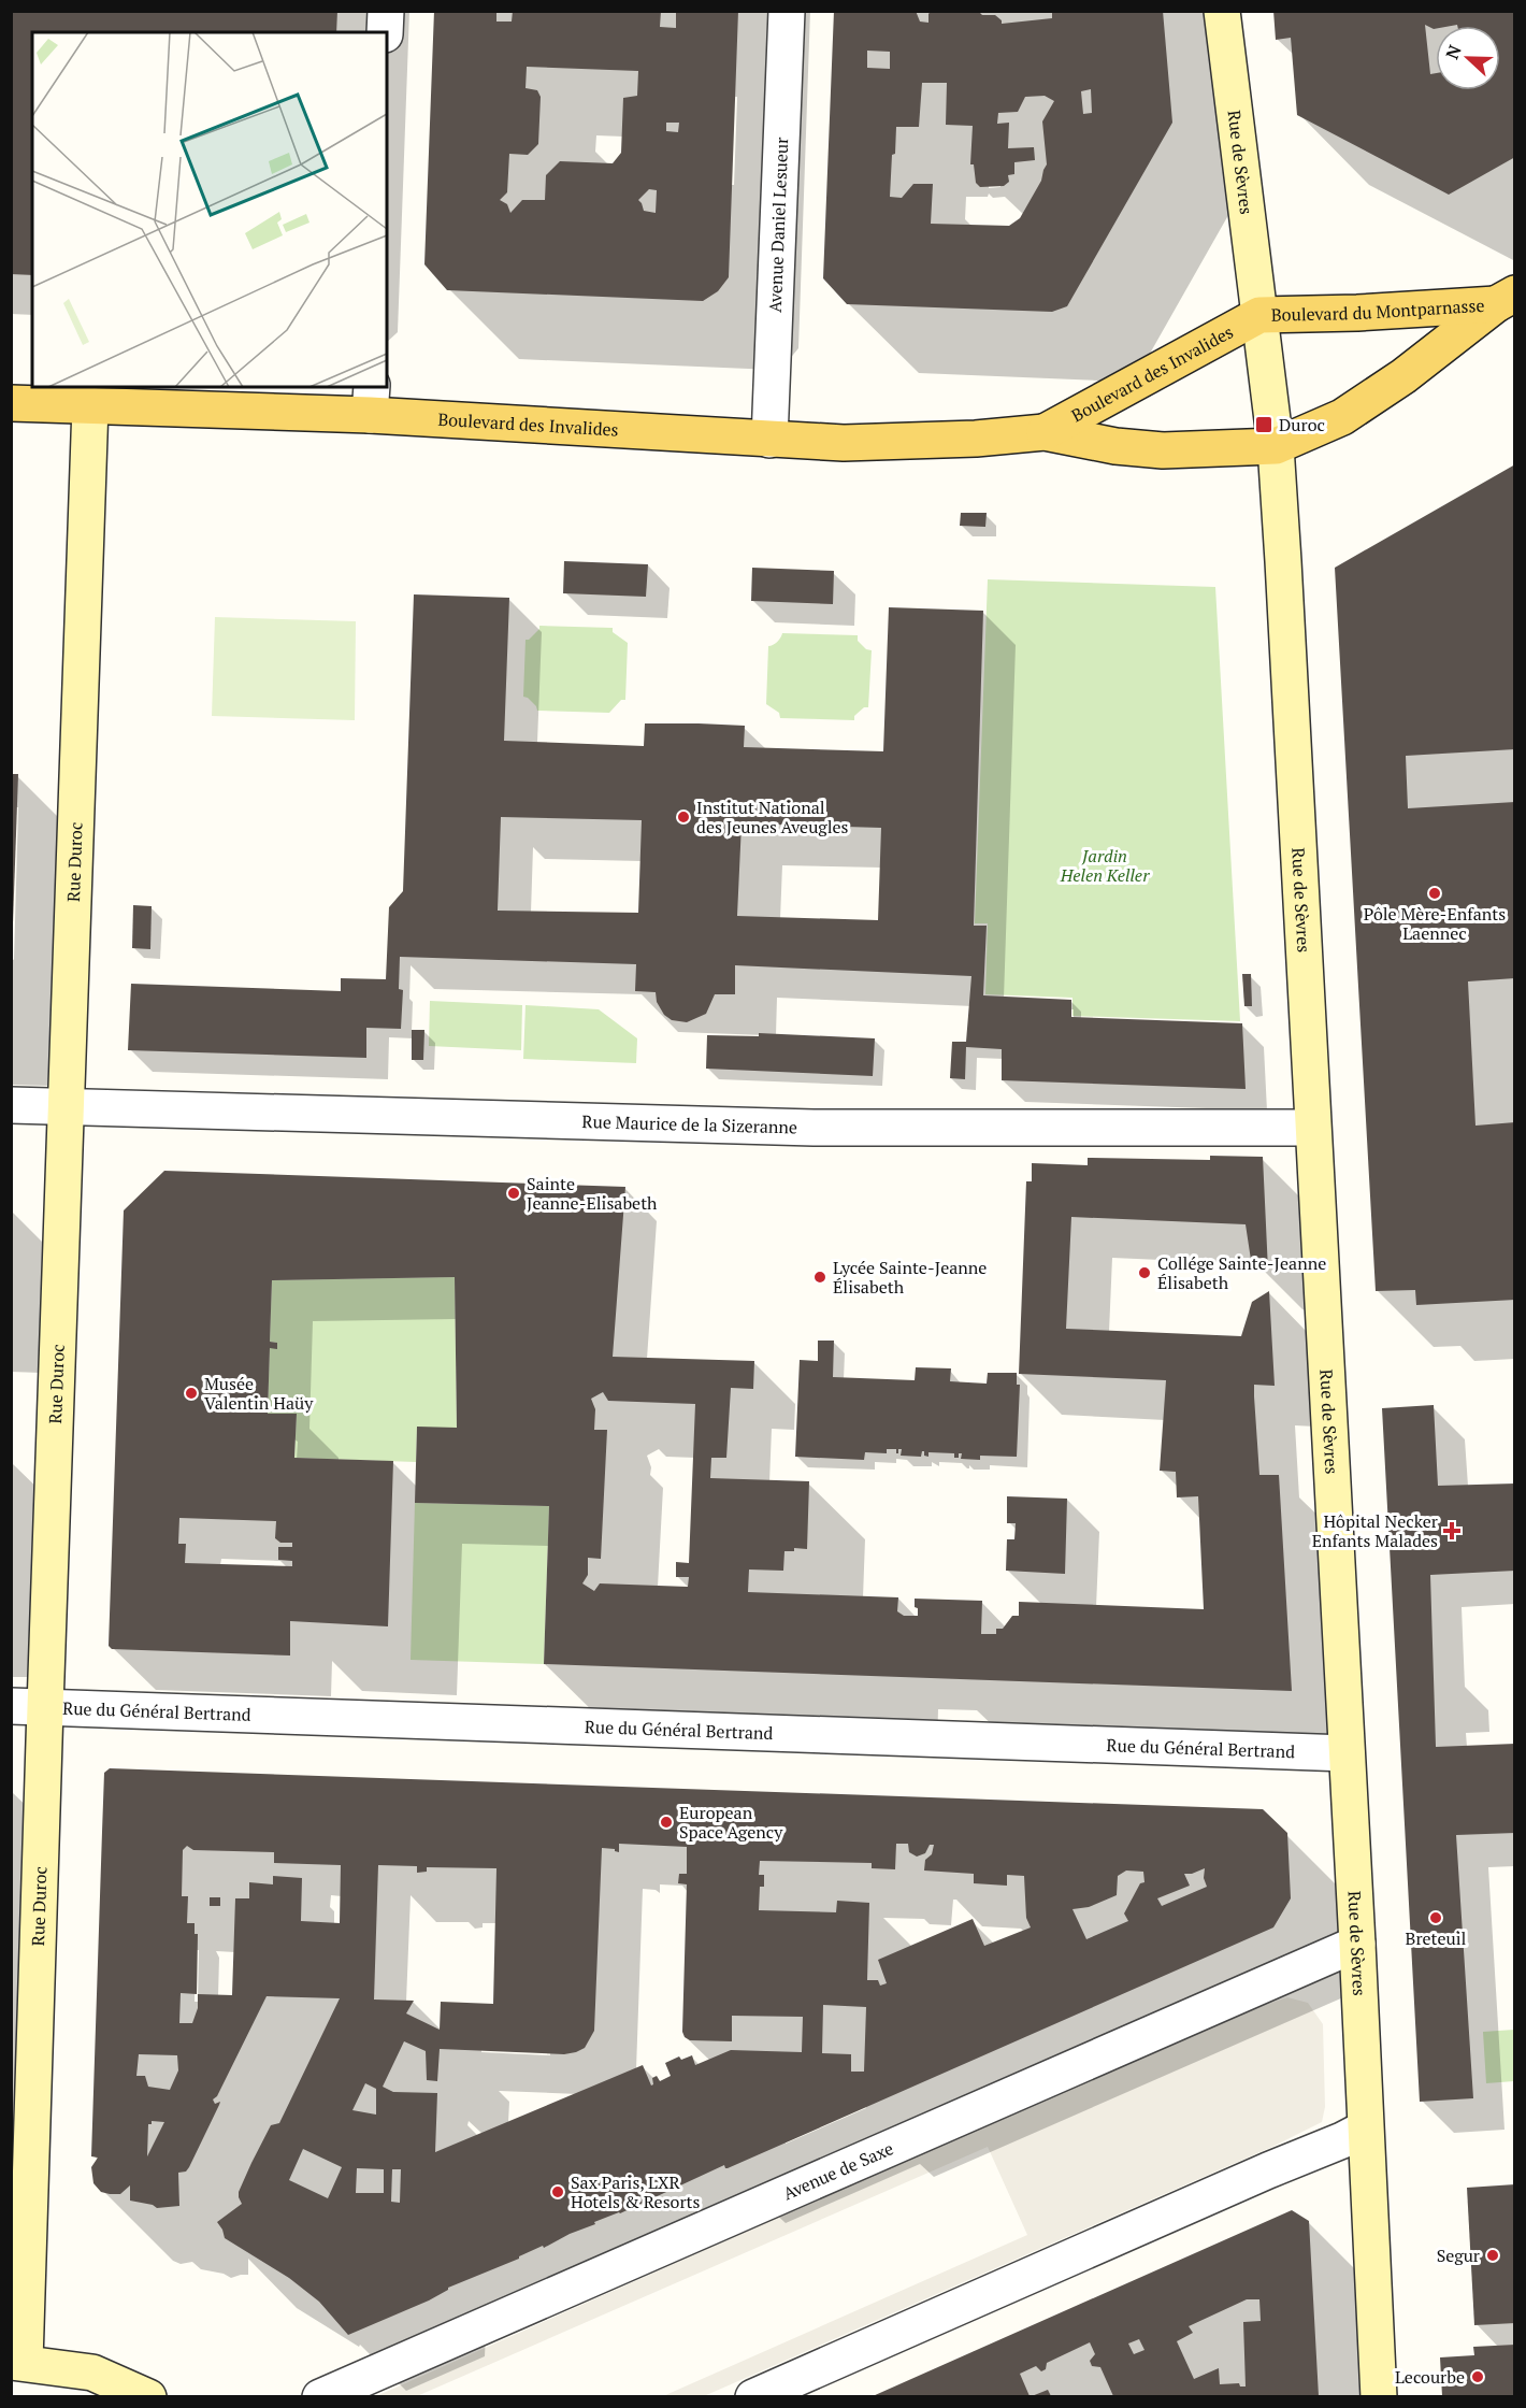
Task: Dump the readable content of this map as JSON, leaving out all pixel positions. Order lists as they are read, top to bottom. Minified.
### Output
{"streets":{"main road":["Rue de Sèvres","Boulevard du Montparnasse","Boulevard des Invalides","Rue Duroc"],"street":["Avenue Daniel Lesueur","Rue Maurice de la Sizeranne","Rue du Général Bertrand","Avenue de Saxe"]},"crossings":[["Rue de Sèvres","Boulevard du Montparnasse"],["Rue de Sèvres","Boulevard des Invalides"],["Rue de Sèvres","Rue Maurice de la Sizeranne"],["Rue de Sèvres","Rue du Général Bertrand"],["Rue de Sèvres","Avenue de Saxe"],["Avenue Daniel Lesueur","Boulevard des Invalides"],["Boulevard du Montparnasse","Boulevard des Invalides"],["Boulevard des Invalides","Rue Duroc"],["Rue Duroc","Rue Maurice de la Sizeranne"],["Rue Duroc","Rue du Général Bertrand"]],"parks":["Jardin Helen Keller"],"places":{"transit":["Duroc"],"other":["Institut National des Jeunes Aveugles","Pôle Mère-Enfants Laennec","Sainte Jeanne-Elisabeth","Collége Sainte-Jeanne Élisabeth","Lycée Sainte-Jeanne Élisabeth","Musée Valentin Haüy","European Space Agency","Breteuil","Sax Paris, LXR Hotels & Resorts","Segur","Lecourbe"],"health":["Hôpital Necker Enfants Malades"]},"north":"left"}
